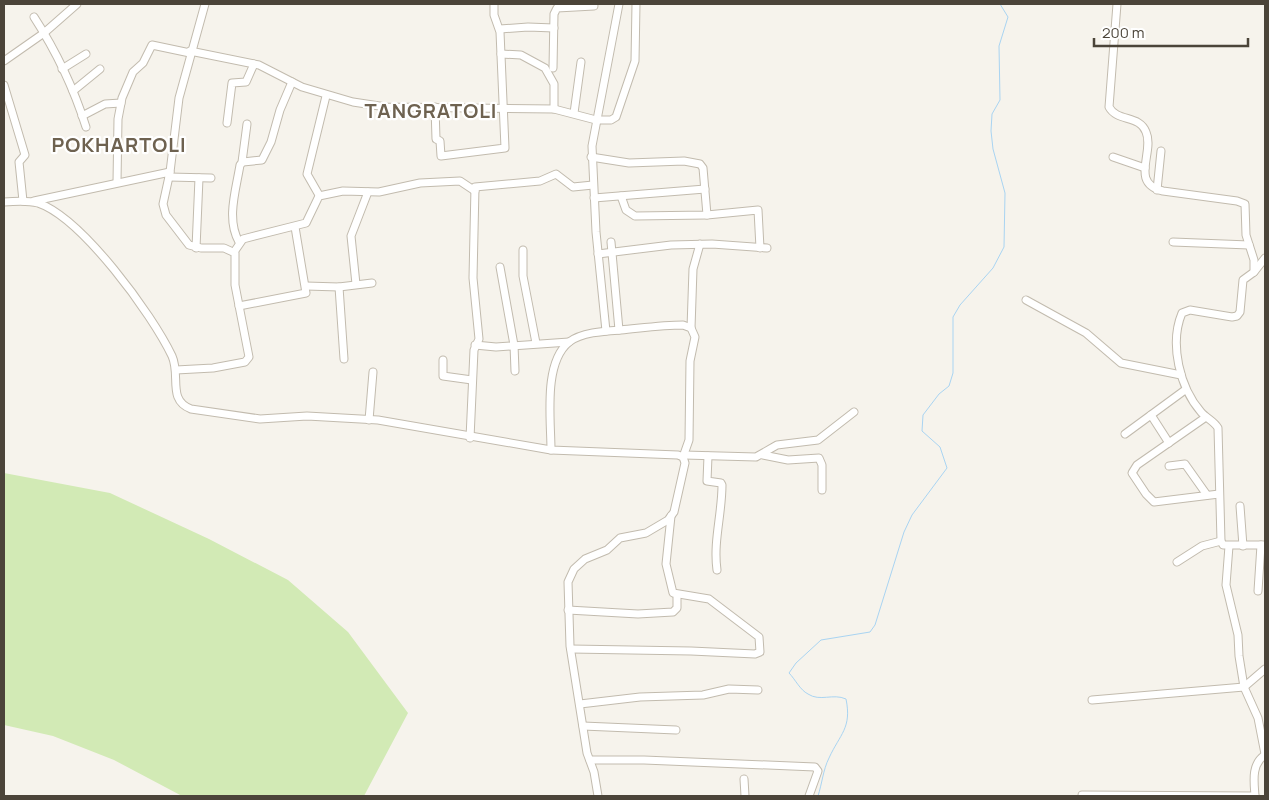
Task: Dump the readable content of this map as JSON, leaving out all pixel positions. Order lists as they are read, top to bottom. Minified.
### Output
{"districts":["TANGRATOLI","POKHARTOLI"],"scale_bar":"200 m"}
